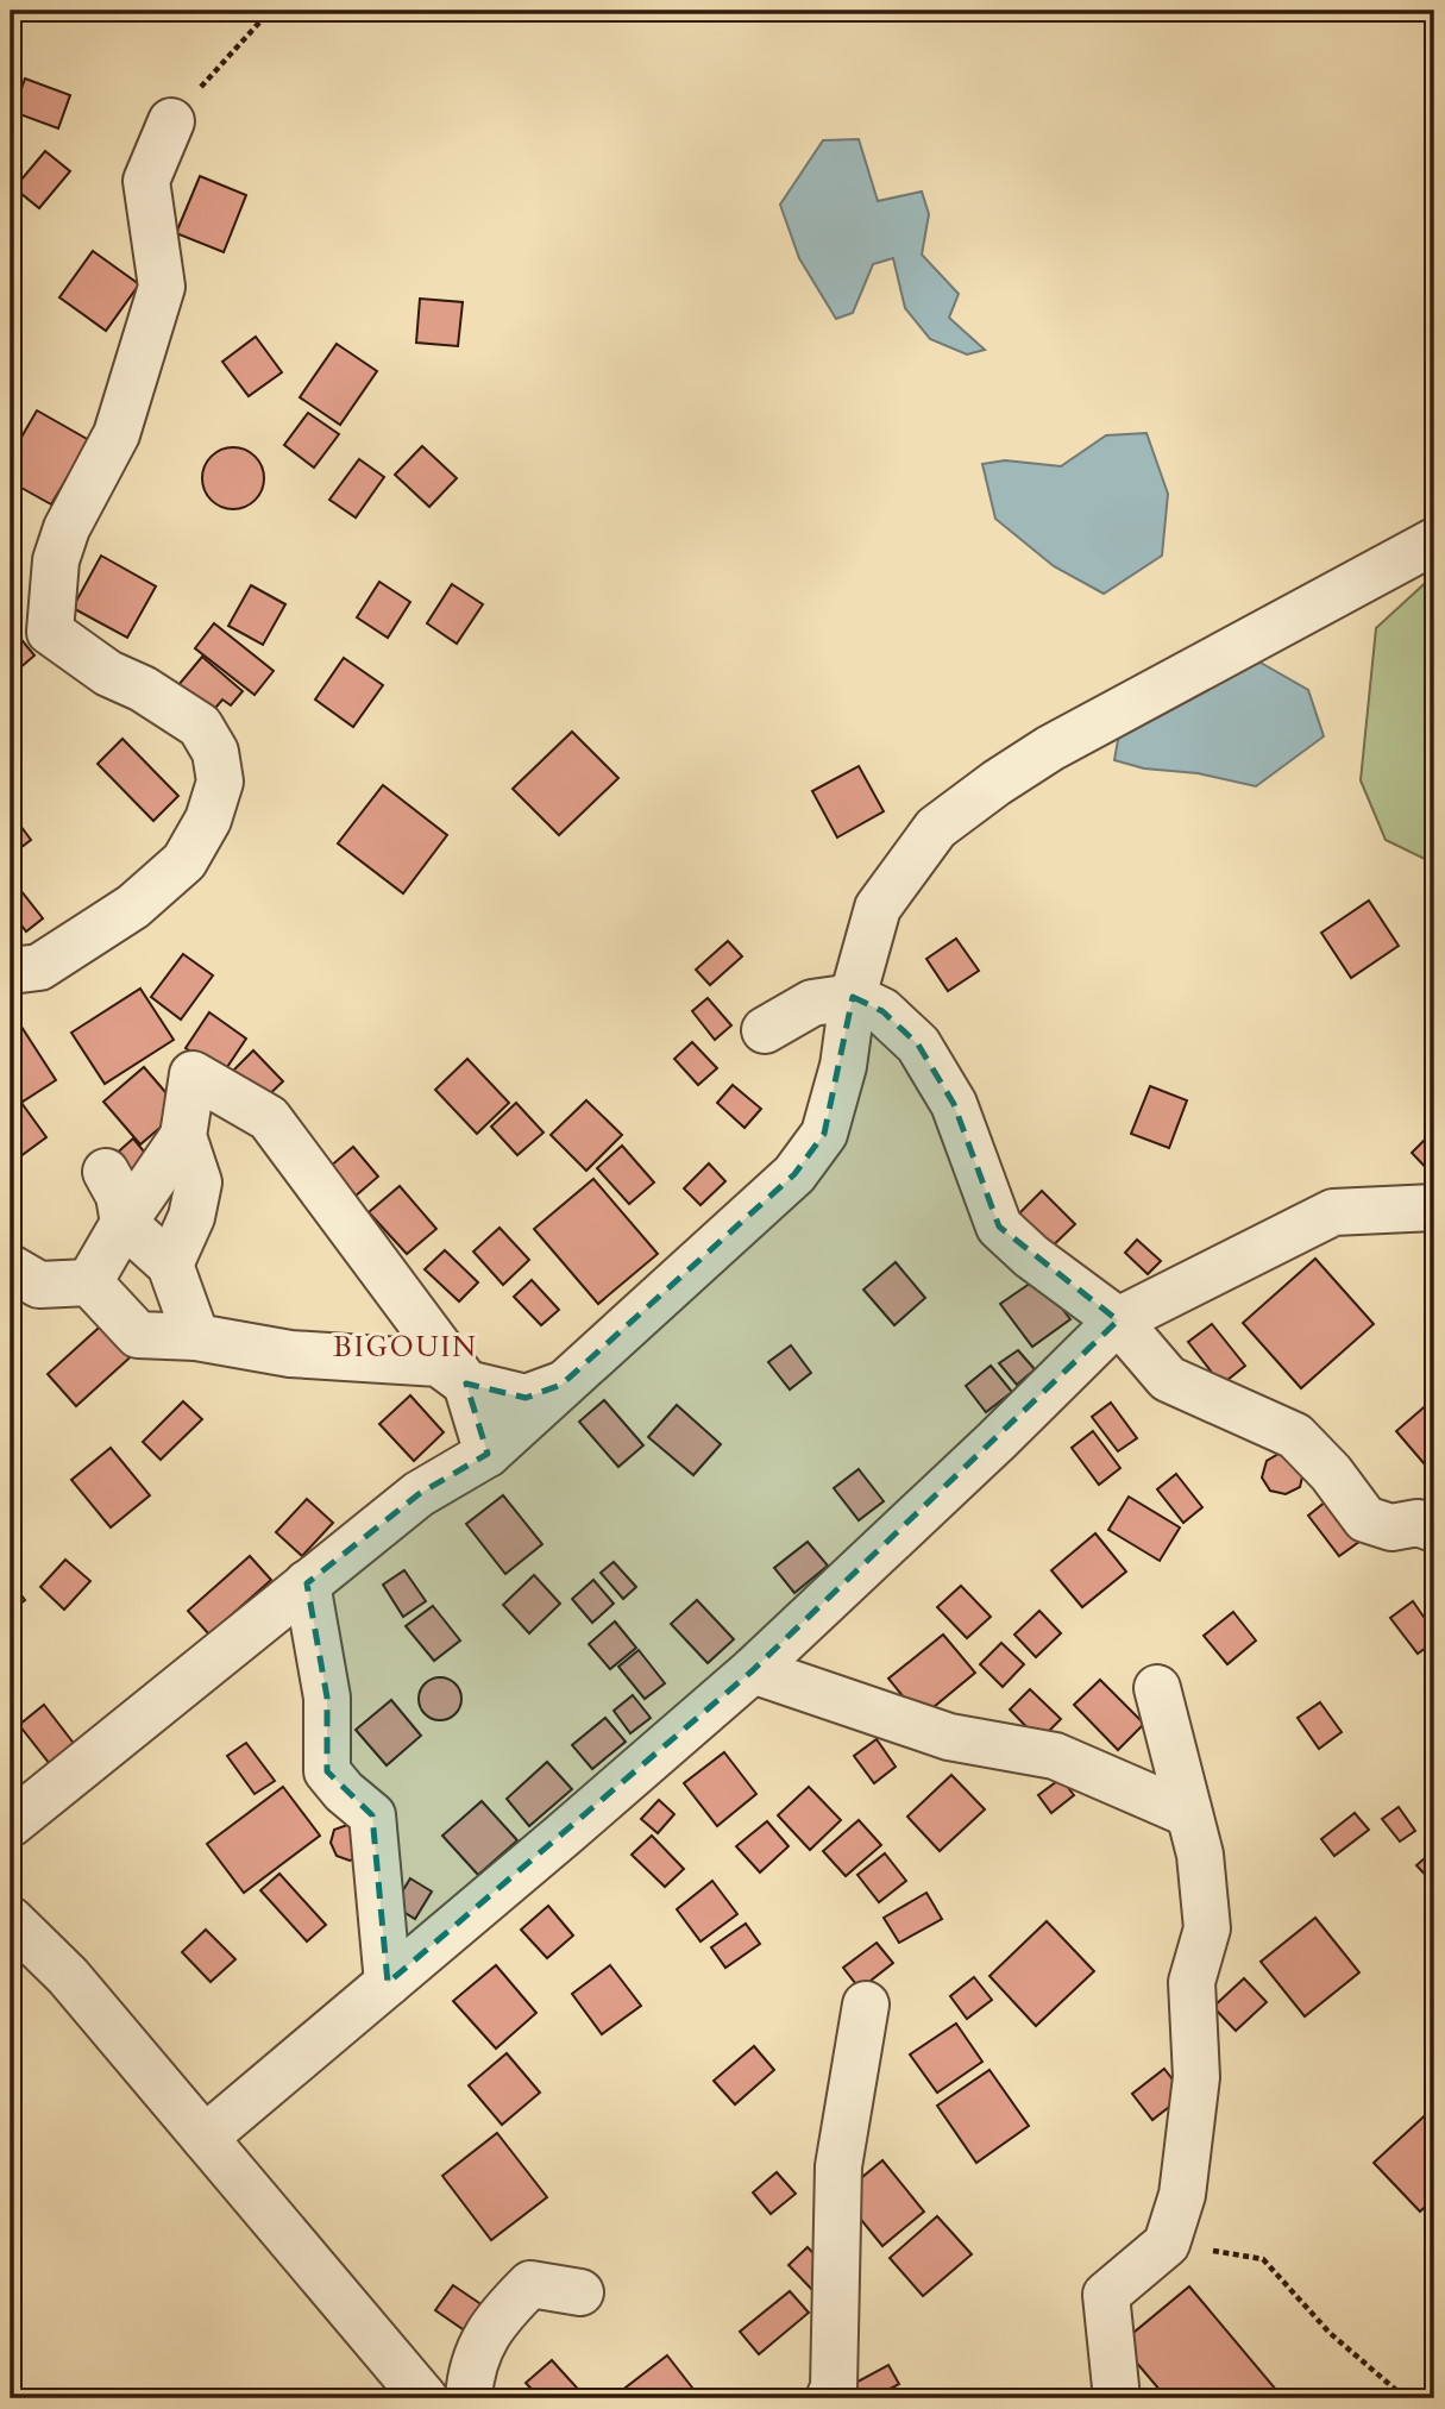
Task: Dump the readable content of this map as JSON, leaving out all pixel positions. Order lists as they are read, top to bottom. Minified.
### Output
{"districts":["BIGOUIN"]}
